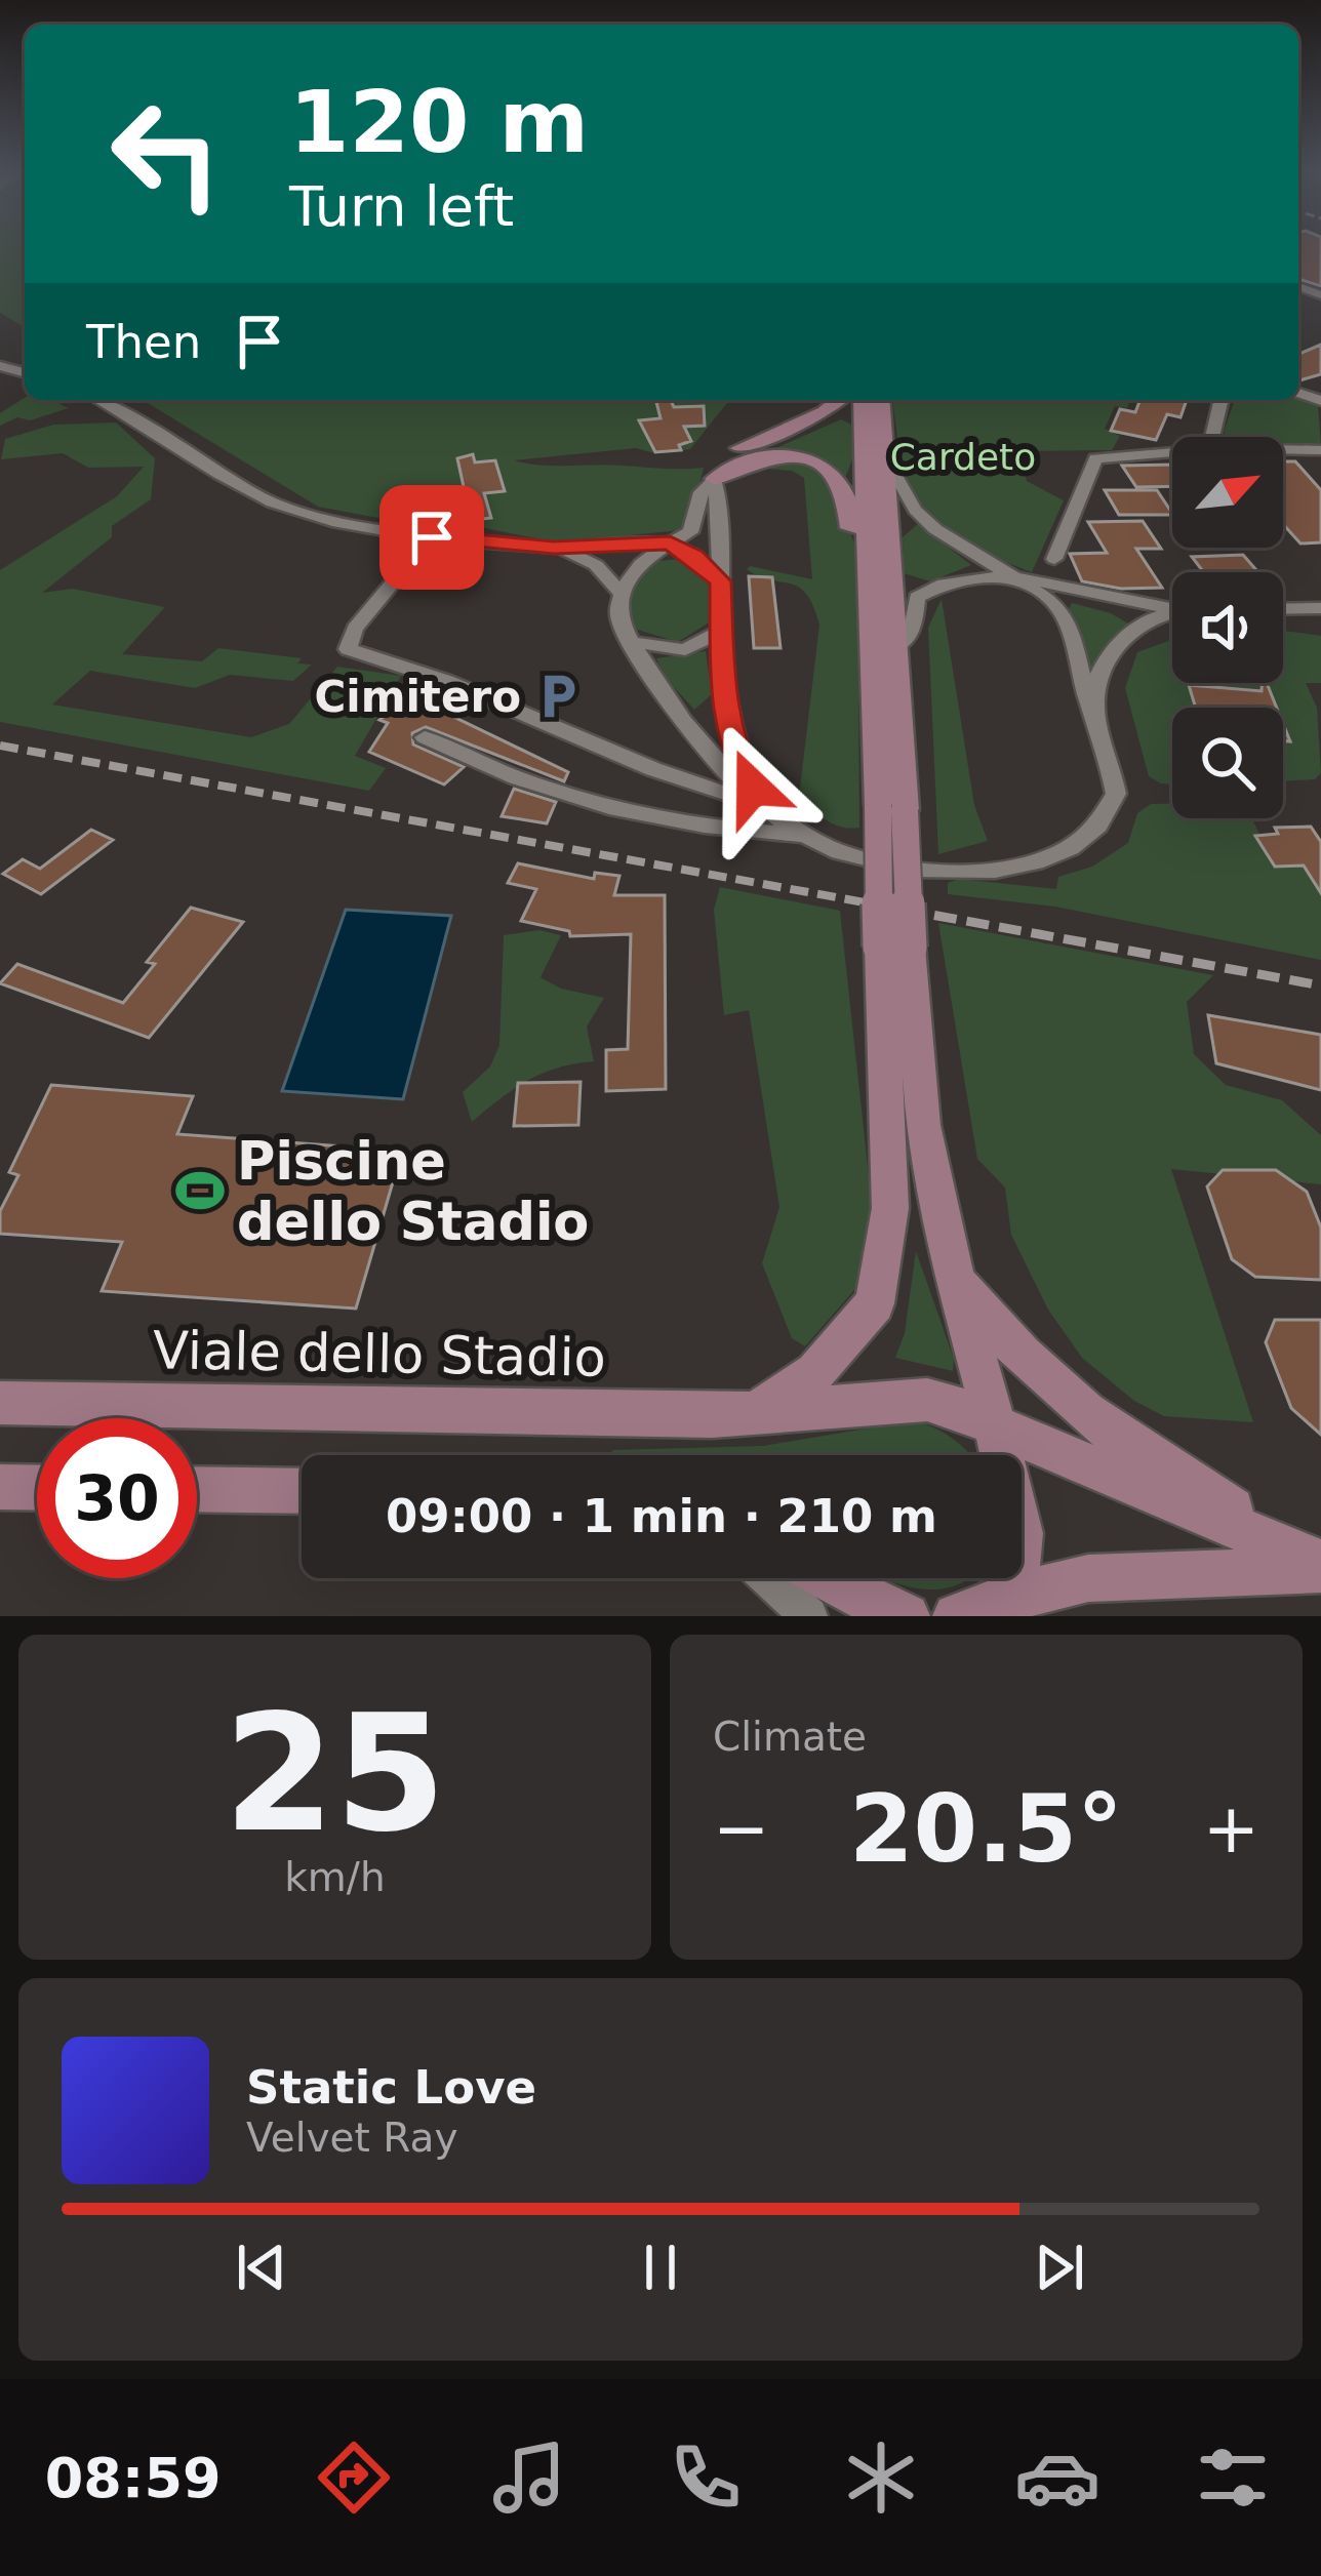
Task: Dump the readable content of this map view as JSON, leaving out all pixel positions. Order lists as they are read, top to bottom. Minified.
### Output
{"streets":{"main road":["Viale dello Stadio"]},"parks":["Cardeto"],"places":{"parking":["Cimitero"],"sports":["Piscine dello Stadio"]},"north":"top right","page":{"turn":["120 m","Turn left"],"then":"Then","limit":"30","trip":"09:00 · 1 min · 210 m","tile":[["25","km/h"],"Climate"],"heat":["−","20.5°","+"],"song":["Static Love","Velvet Ray"],"tabs":"08:59"}}
